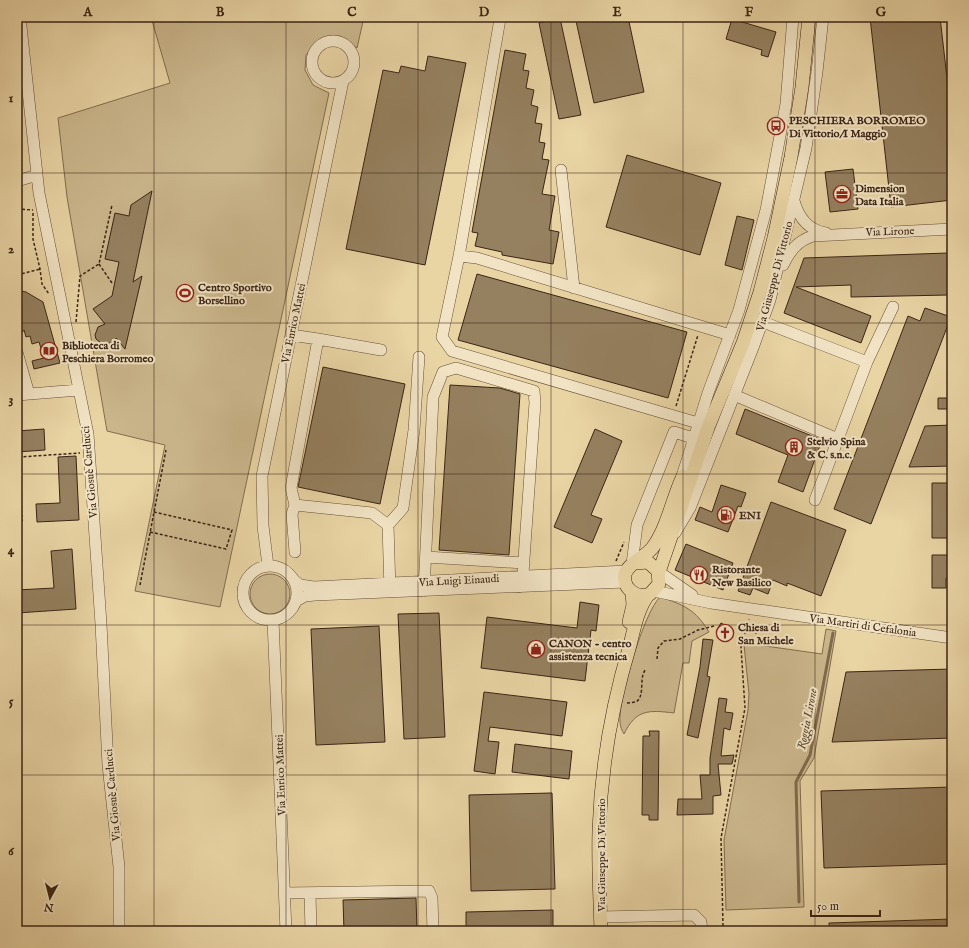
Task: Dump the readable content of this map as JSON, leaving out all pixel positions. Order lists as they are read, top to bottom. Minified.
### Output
{"streets":{"main road":["Via Giuseppe Di Vittorio"],"street":["Via Lirone","Via Enrico Mattei","Via Giosuè Carducci","Via Luigi Einaudi","Via Martiri di Cefalonia"]},"crossings":[["Via Lirone","Via Giuseppe Di Vittorio"],["Via Giuseppe Di Vittorio","Via Luigi Einaudi"],["Via Giuseppe Di Vittorio","Via Martiri di Cefalonia"],["Via Enrico Mattei","Via Luigi Einaudi"],["Via Luigi Einaudi","Via Martiri di Cefalonia"]],"water":["Roggia Lirone"],"places":{"bus stop":["PESCHIERA BORROMEO Di Vittorio/I Maggio"],"office":["Dimension Data Italia"],"sports":["Centro Sportivo Borsellino"],"library":["Biblioteca di Peschiera Borromeo"],"building":["Stelvio Spina & C. s.n.c."],"fuel station":["ENI"],"restaurant":["Ristorante New Basilico"],"church":["Chiesa di San Michele"],"shop":["CANON - centro assistenza tecnica"]},"scale_bar":"50 m","north":"bottom","grid":{"columns":["A","B","C","D","E","F","G"],"rows":["1","2","3","4","5","6"]}}
